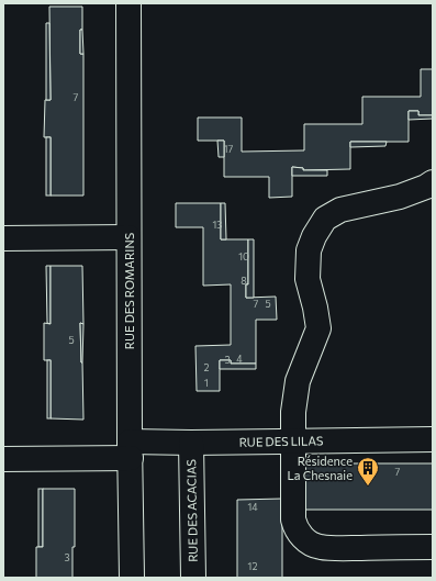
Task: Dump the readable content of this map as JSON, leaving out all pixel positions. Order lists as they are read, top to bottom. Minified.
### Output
{"streets":{"street":["RUE DES ROMARINS","RUE DES LILAS","RUE DES ACACIAS"]},"crossings":[["RUE DES ROMARINS","RUE DES LILAS"],["RUE DES LILAS","RUE DES ACACIAS"]],"places":{"building":["Résidence La Chesnaie"]},"house_numbers":["7","17","13","10","8","7","5","5","4","3","2","1","7","14","3","12"]}
